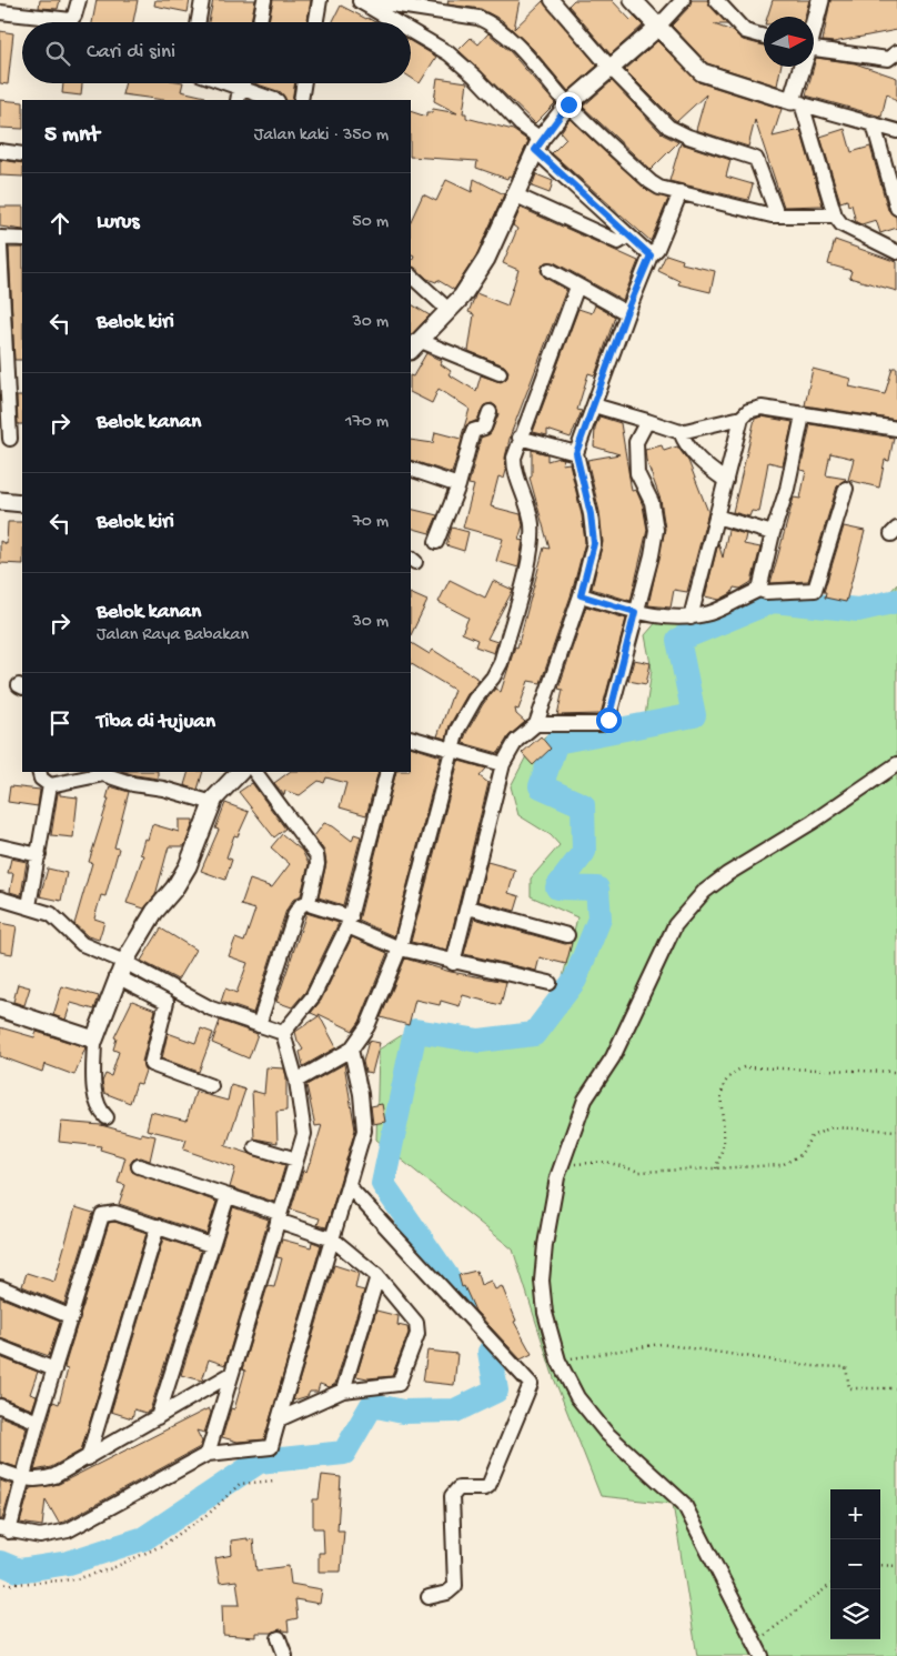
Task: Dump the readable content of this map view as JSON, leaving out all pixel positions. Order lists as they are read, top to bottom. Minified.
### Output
{"north":"right","page":{"search":"Cari di sini","heading":["5 mnt","Jalan kaki · 350 m"],"list":[["Lurus","50 m"],["Belok kiri","30 m"],["Belok kanan","170 m"],["Belok kiri","70 m"],["Belok kanan","Jalan Raya Babakan","30 m"],"Tiba di tujuan"],"map_buttons":["+","−"]}}
